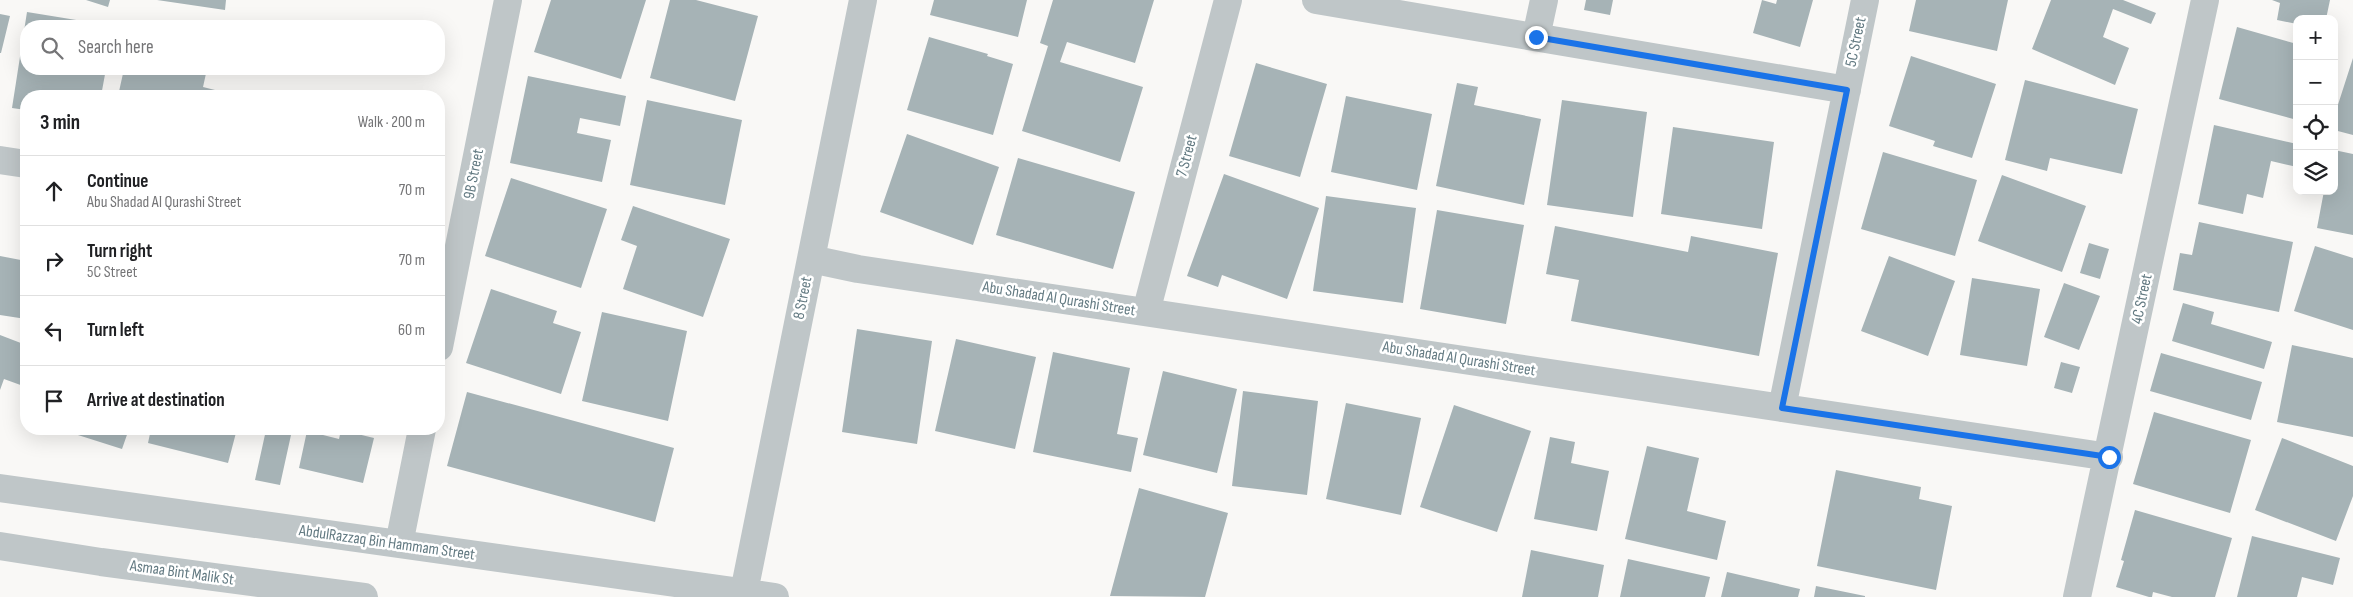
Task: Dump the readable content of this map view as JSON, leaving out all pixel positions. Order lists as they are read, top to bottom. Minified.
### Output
{"streets":{"street":["5C Street","7 Street","9B Street","8 Street","Abu Shadad Al Qurashi Street","4C Street","AbdulRazzaq Bin Hammam Street","Asmaa Bint Malik St"]},"crossings":[["5C Street","Abu Shadad Al Qurashi Street"],["7 Street","Abu Shadad Al Qurashi Street"],["8 Street","Abu Shadad Al Qurashi Street"],["8 Street","AbdulRazzaq Bin Hammam Street"],["Abu Shadad Al Qurashi Street","4C Street"]],"page":{"map_buttons":["+","−"],"search":"Search here","heading":["3 min","Walk · 200 m"],"list":[["Continue","Abu Shadad Al Qurashi Street","70 m"],["Turn right","5C Street","70 m"],["Turn left","60 m"],"Arrive at destination"]}}
